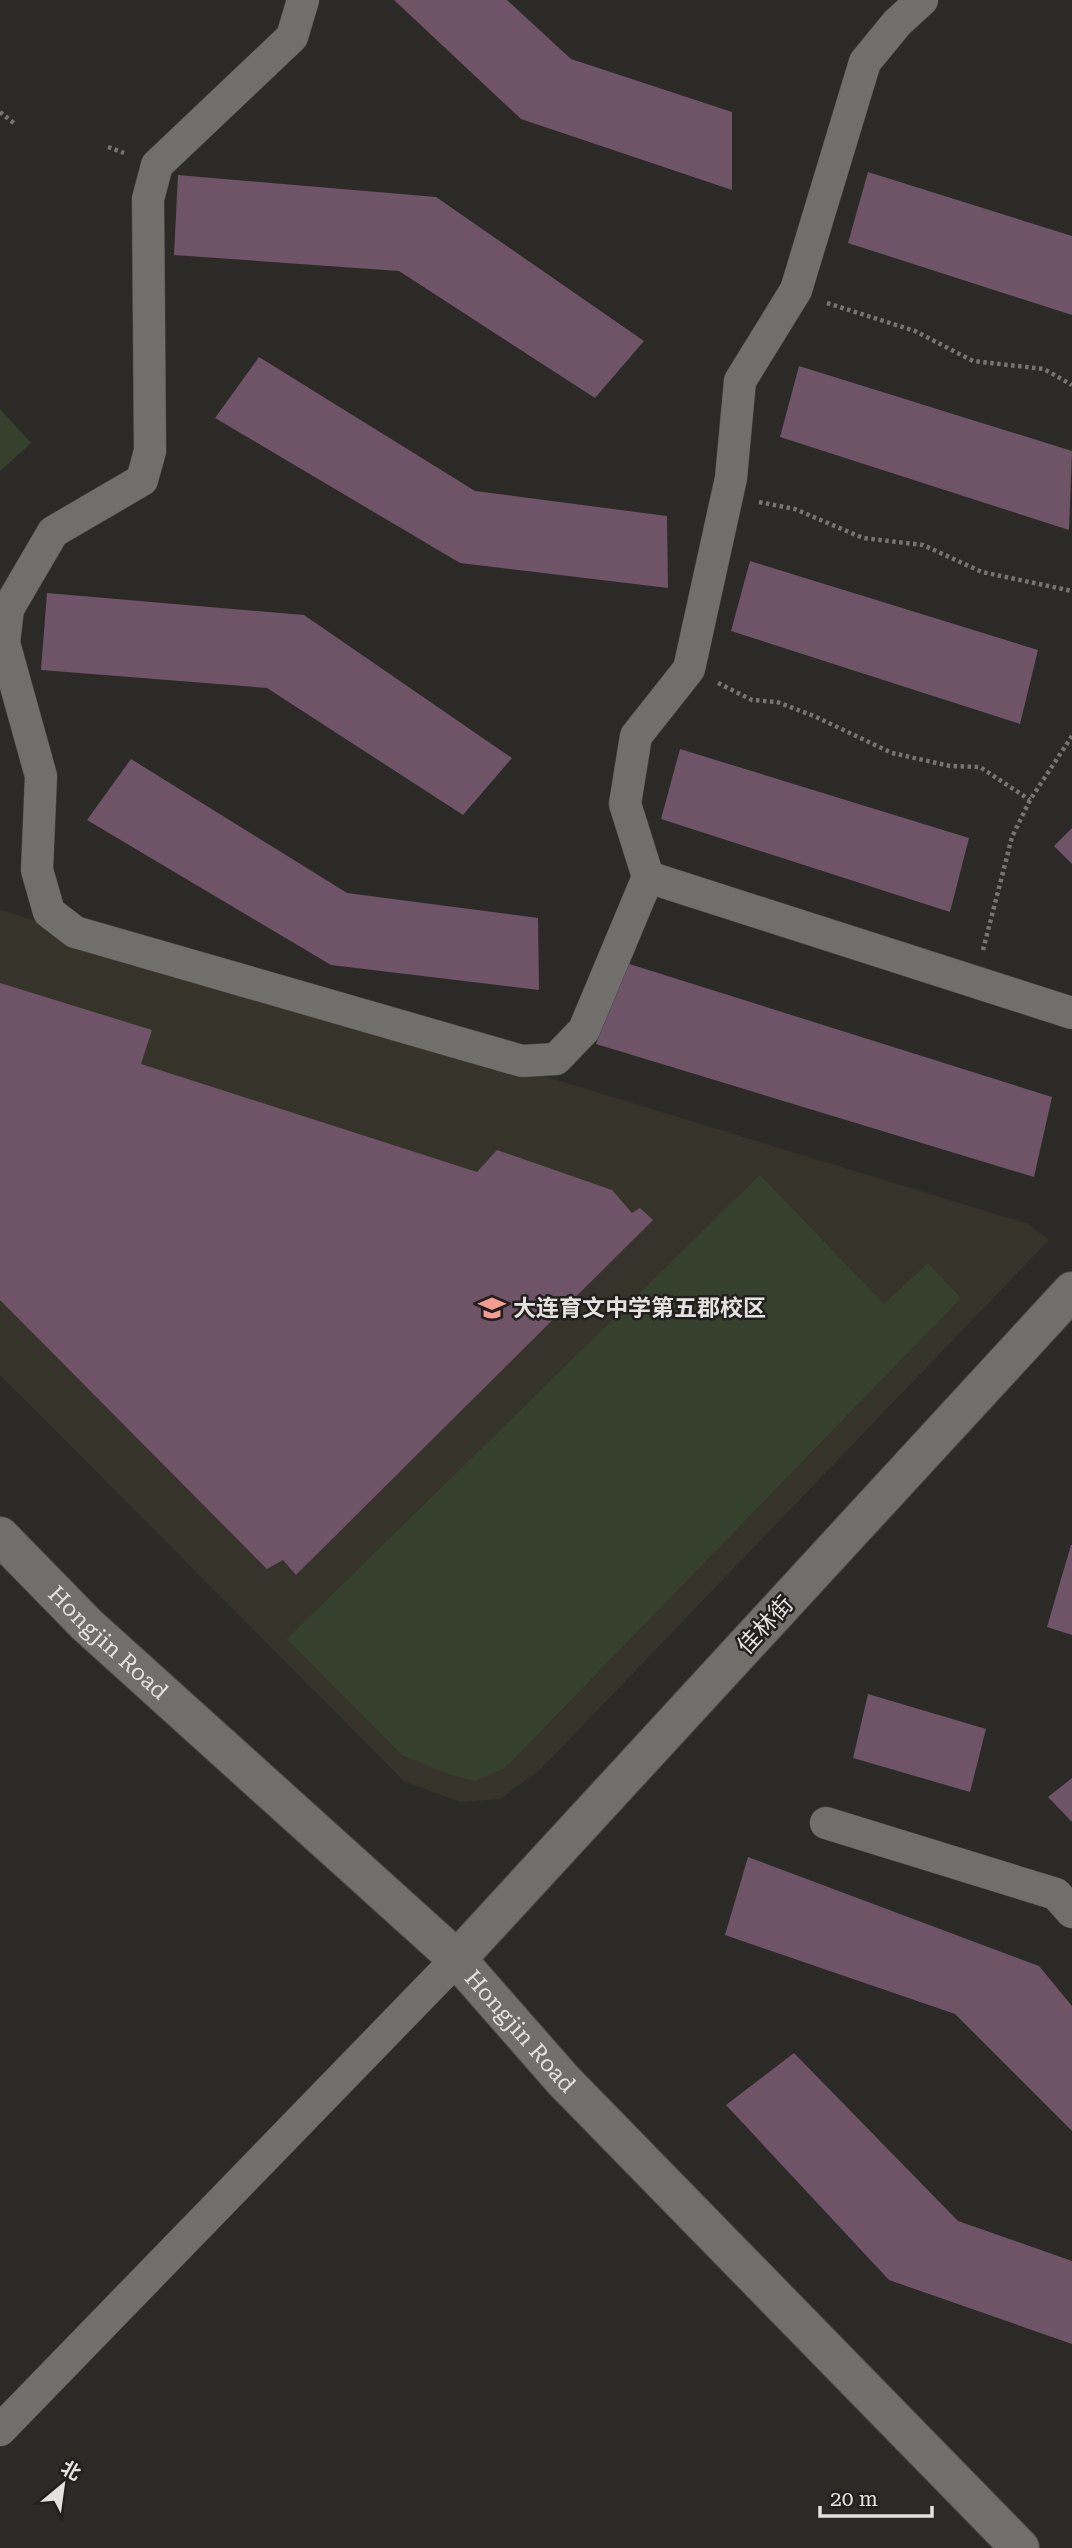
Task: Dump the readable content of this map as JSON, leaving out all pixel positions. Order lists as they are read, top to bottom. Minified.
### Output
{"streets":{"street":["佳林街","Hongjin Road"]},"crossings":[["佳林街","Hongjin Road"]],"places":{"school or university":["大连育文中学第五郡校区"]},"scale_bar":"20 m","north":"top right"}
